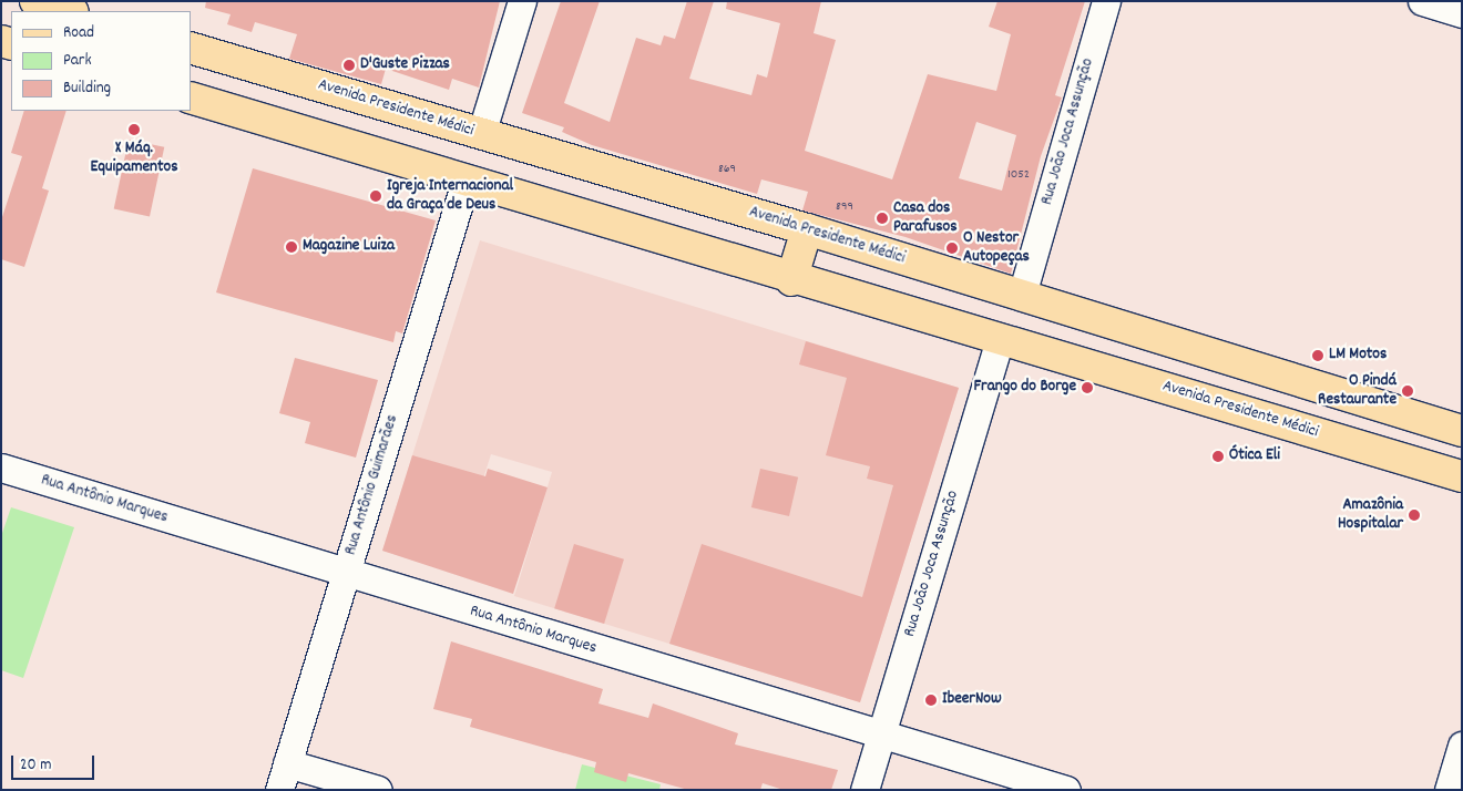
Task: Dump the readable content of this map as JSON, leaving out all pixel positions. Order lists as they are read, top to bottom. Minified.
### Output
{"streets":{"main road":["Avenida Presidente Médici"],"street":["Rua João Joca Assunção","Rua Antônio Guimarães","Rua Antônio Marques"]},"crossings":[["Avenida Presidente Médici","Rua João Joca Assunção"],["Avenida Presidente Médici","Rua Antônio Guimarães"],["Rua João Joca Assunção","Rua Antônio Marques"],["Rua Antônio Guimarães","Rua Antônio Marques"]],"places":["D'Guste Pizzas","X Máq. Equipamentos","Igreja Internacional da Graça de Deus","Casa dos Parafusos","Magazine Luiza","O Nestor Autopeças","LM Motos","Frango do Borge","O Pindá Restaurante","Ótica Eli","Amazônia Hospitalar","IbeerNow"],"house_numbers":["869","1052","899"],"legend":["Road","Park","Building"],"scale_bar":"20 m"}
